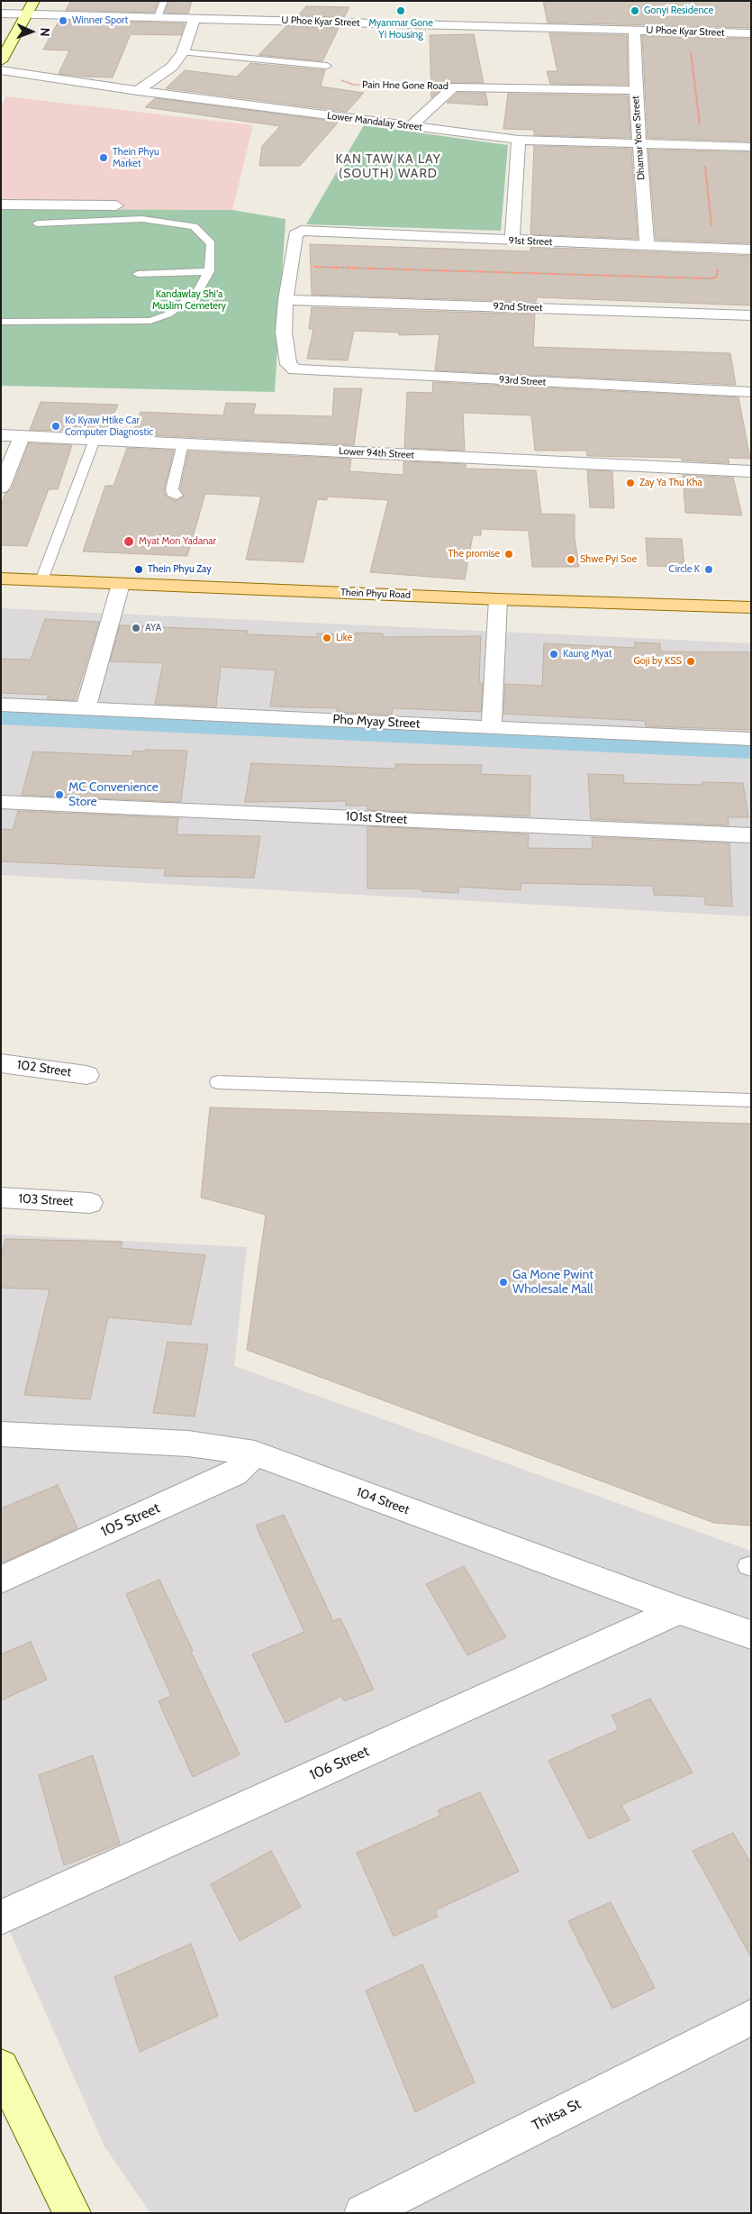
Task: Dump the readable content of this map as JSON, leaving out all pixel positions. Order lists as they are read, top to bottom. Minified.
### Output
{"streets":{"main road":["Thein Phyu Road"],"street":["U Phoe Kyar Street","Pain Hne Gone Road","Lower Mandalay Street","Dhamar Yone Street","91st Street","92nd Street","93rd Street","Lower 94th Street","Pho Myay Street","101st Street","102 Street","103 Street","104 Street","105 Street","106 Street","Thitsa St"]},"crossings":[["U Phoe Kyar Street","Dhamar Yone Street"],["Pain Hne Gone Road","Dhamar Yone Street"],["Lower Mandalay Street","Dhamar Yone Street"],["Dhamar Yone Street","91st Street"],["92nd Street","93rd Street"],["104 Street","105 Street"],["104 Street","106 Street"]],"districts":["KAN TAW KA LAY (SOUTH) WARD"],"parks":["Kandawlay Shi'a Muslim Cemetery"],"places":["Myanmar Gone Yi Housing","Gonyi Residence","Winner Sport","Thein Phyu Market","Ko Kyaw Htike Car Computer Diagnostic","Zay Ya Thu Kha","Myat Mon Yadanar","The promise","Shwe Pyi Soe","Thein Phyu Zay","Circle K","AYA","Like","Kaung Myat","Goji by KSS","MC Convenience Store","Ga Mone Pwint Wholesale Mall"],"north":"right"}
